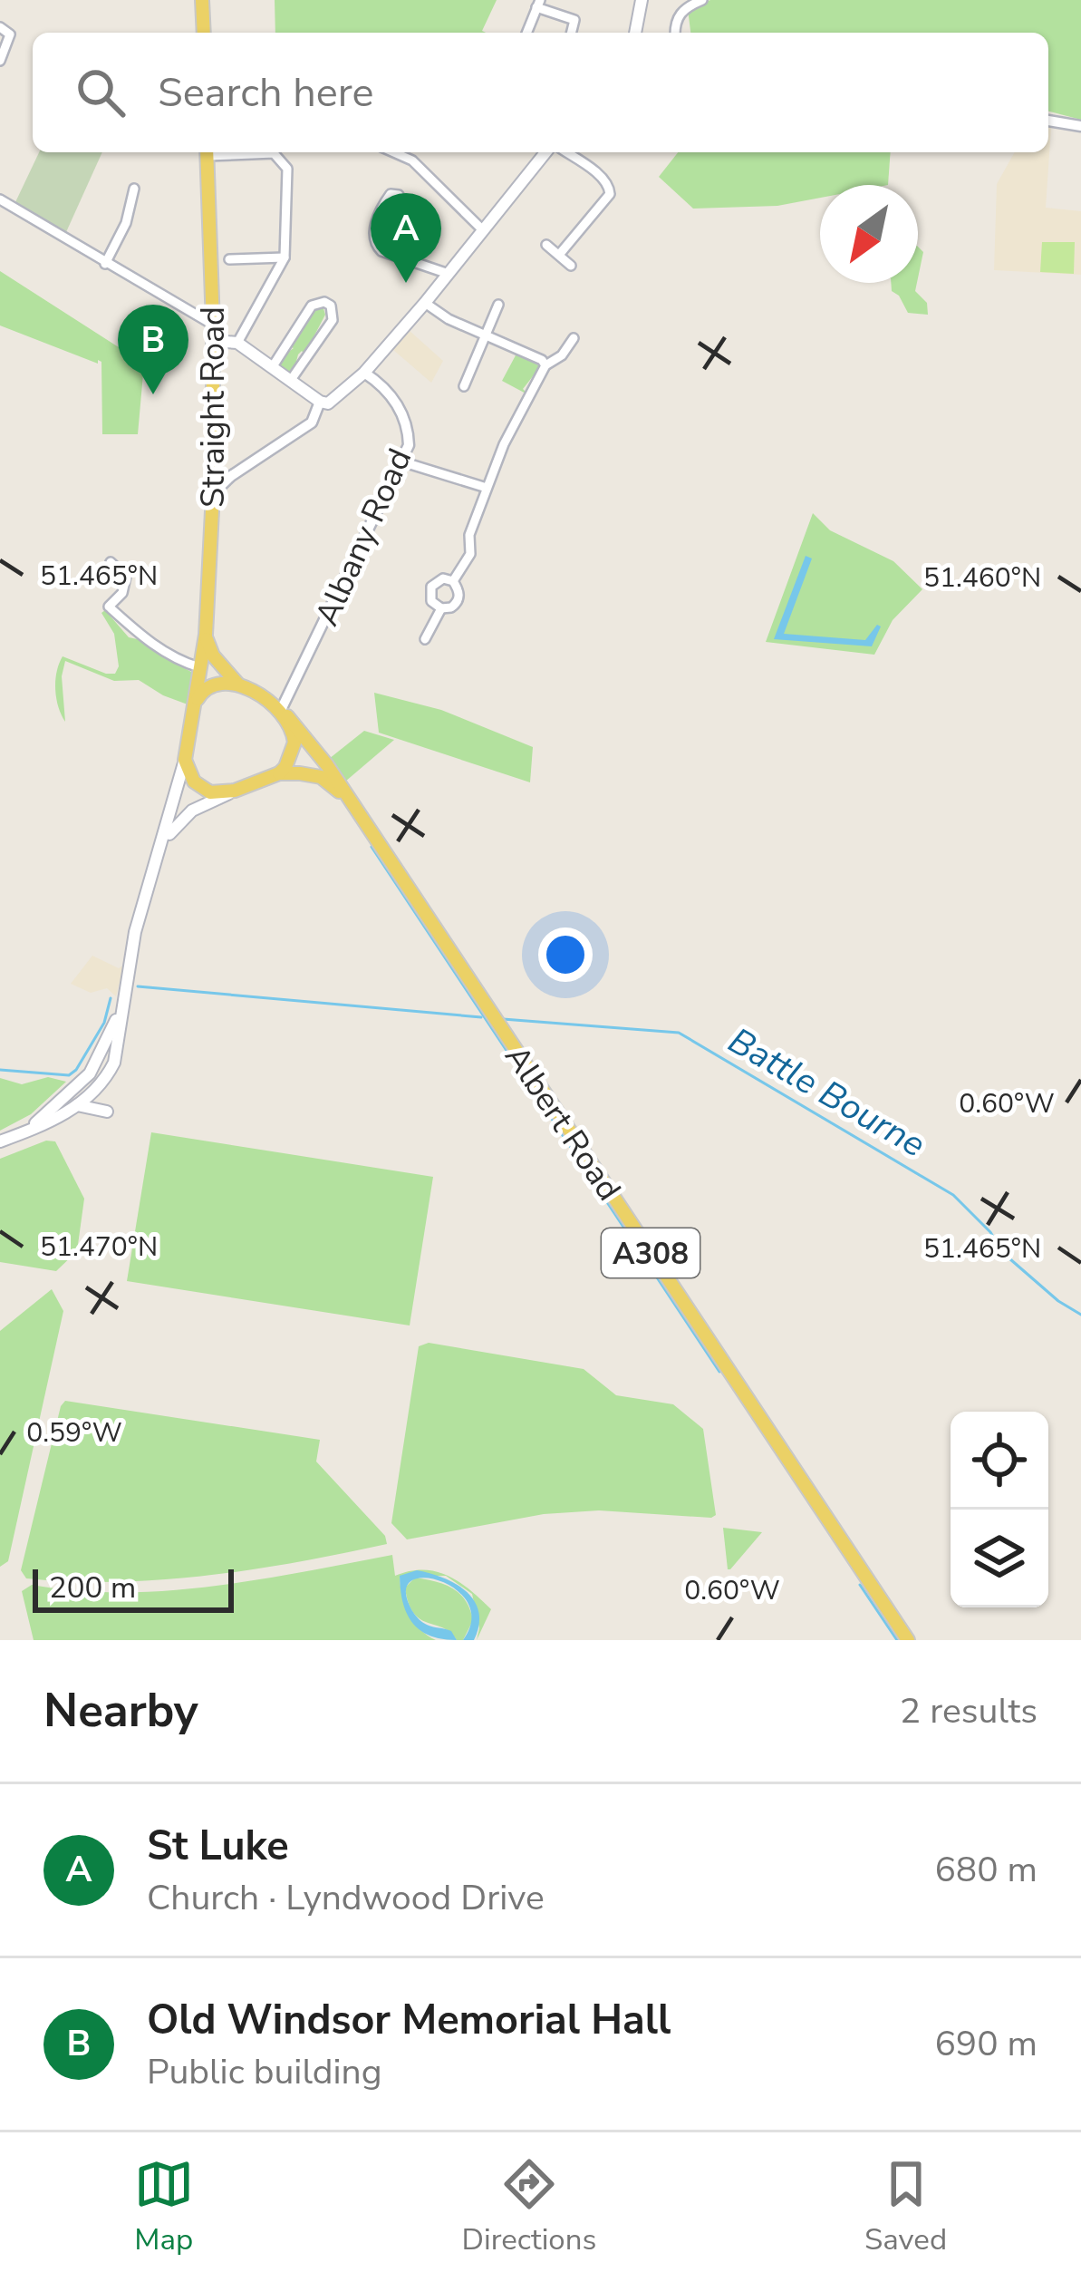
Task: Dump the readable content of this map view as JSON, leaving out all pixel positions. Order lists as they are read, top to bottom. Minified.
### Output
{"streets":{"main road":["Straight Road","Albert Road","A308"],"street":["Albany Road"]},"crossings":[["Straight Road","Albany Road"],["Straight Road","Albert Road"],["Straight Road","A308"],["Albany Road","Albert Road"],["Albany Road","A308"],["Albert Road","A308"]],"water":["Battle Bourne"],"scale_bar":"200 m","north":"bottom left","page":{"search":"Search here","pins":["A","B"],"scale":"200 m","heading":["Nearby","2 results"],"list":[{"mark":"A","name":"St Luke","note":"Church · Lyndwood Drive","value":"680 m"},{"mark":"B","name":"Old Windsor Memorial Hall","note":"Public building","value":"690 m"}],"nav":["Map","Directions","Saved"]},"coordinates":["51.465°N","51.460°N","0.60°W","51.470°N","0.59°W"]}
